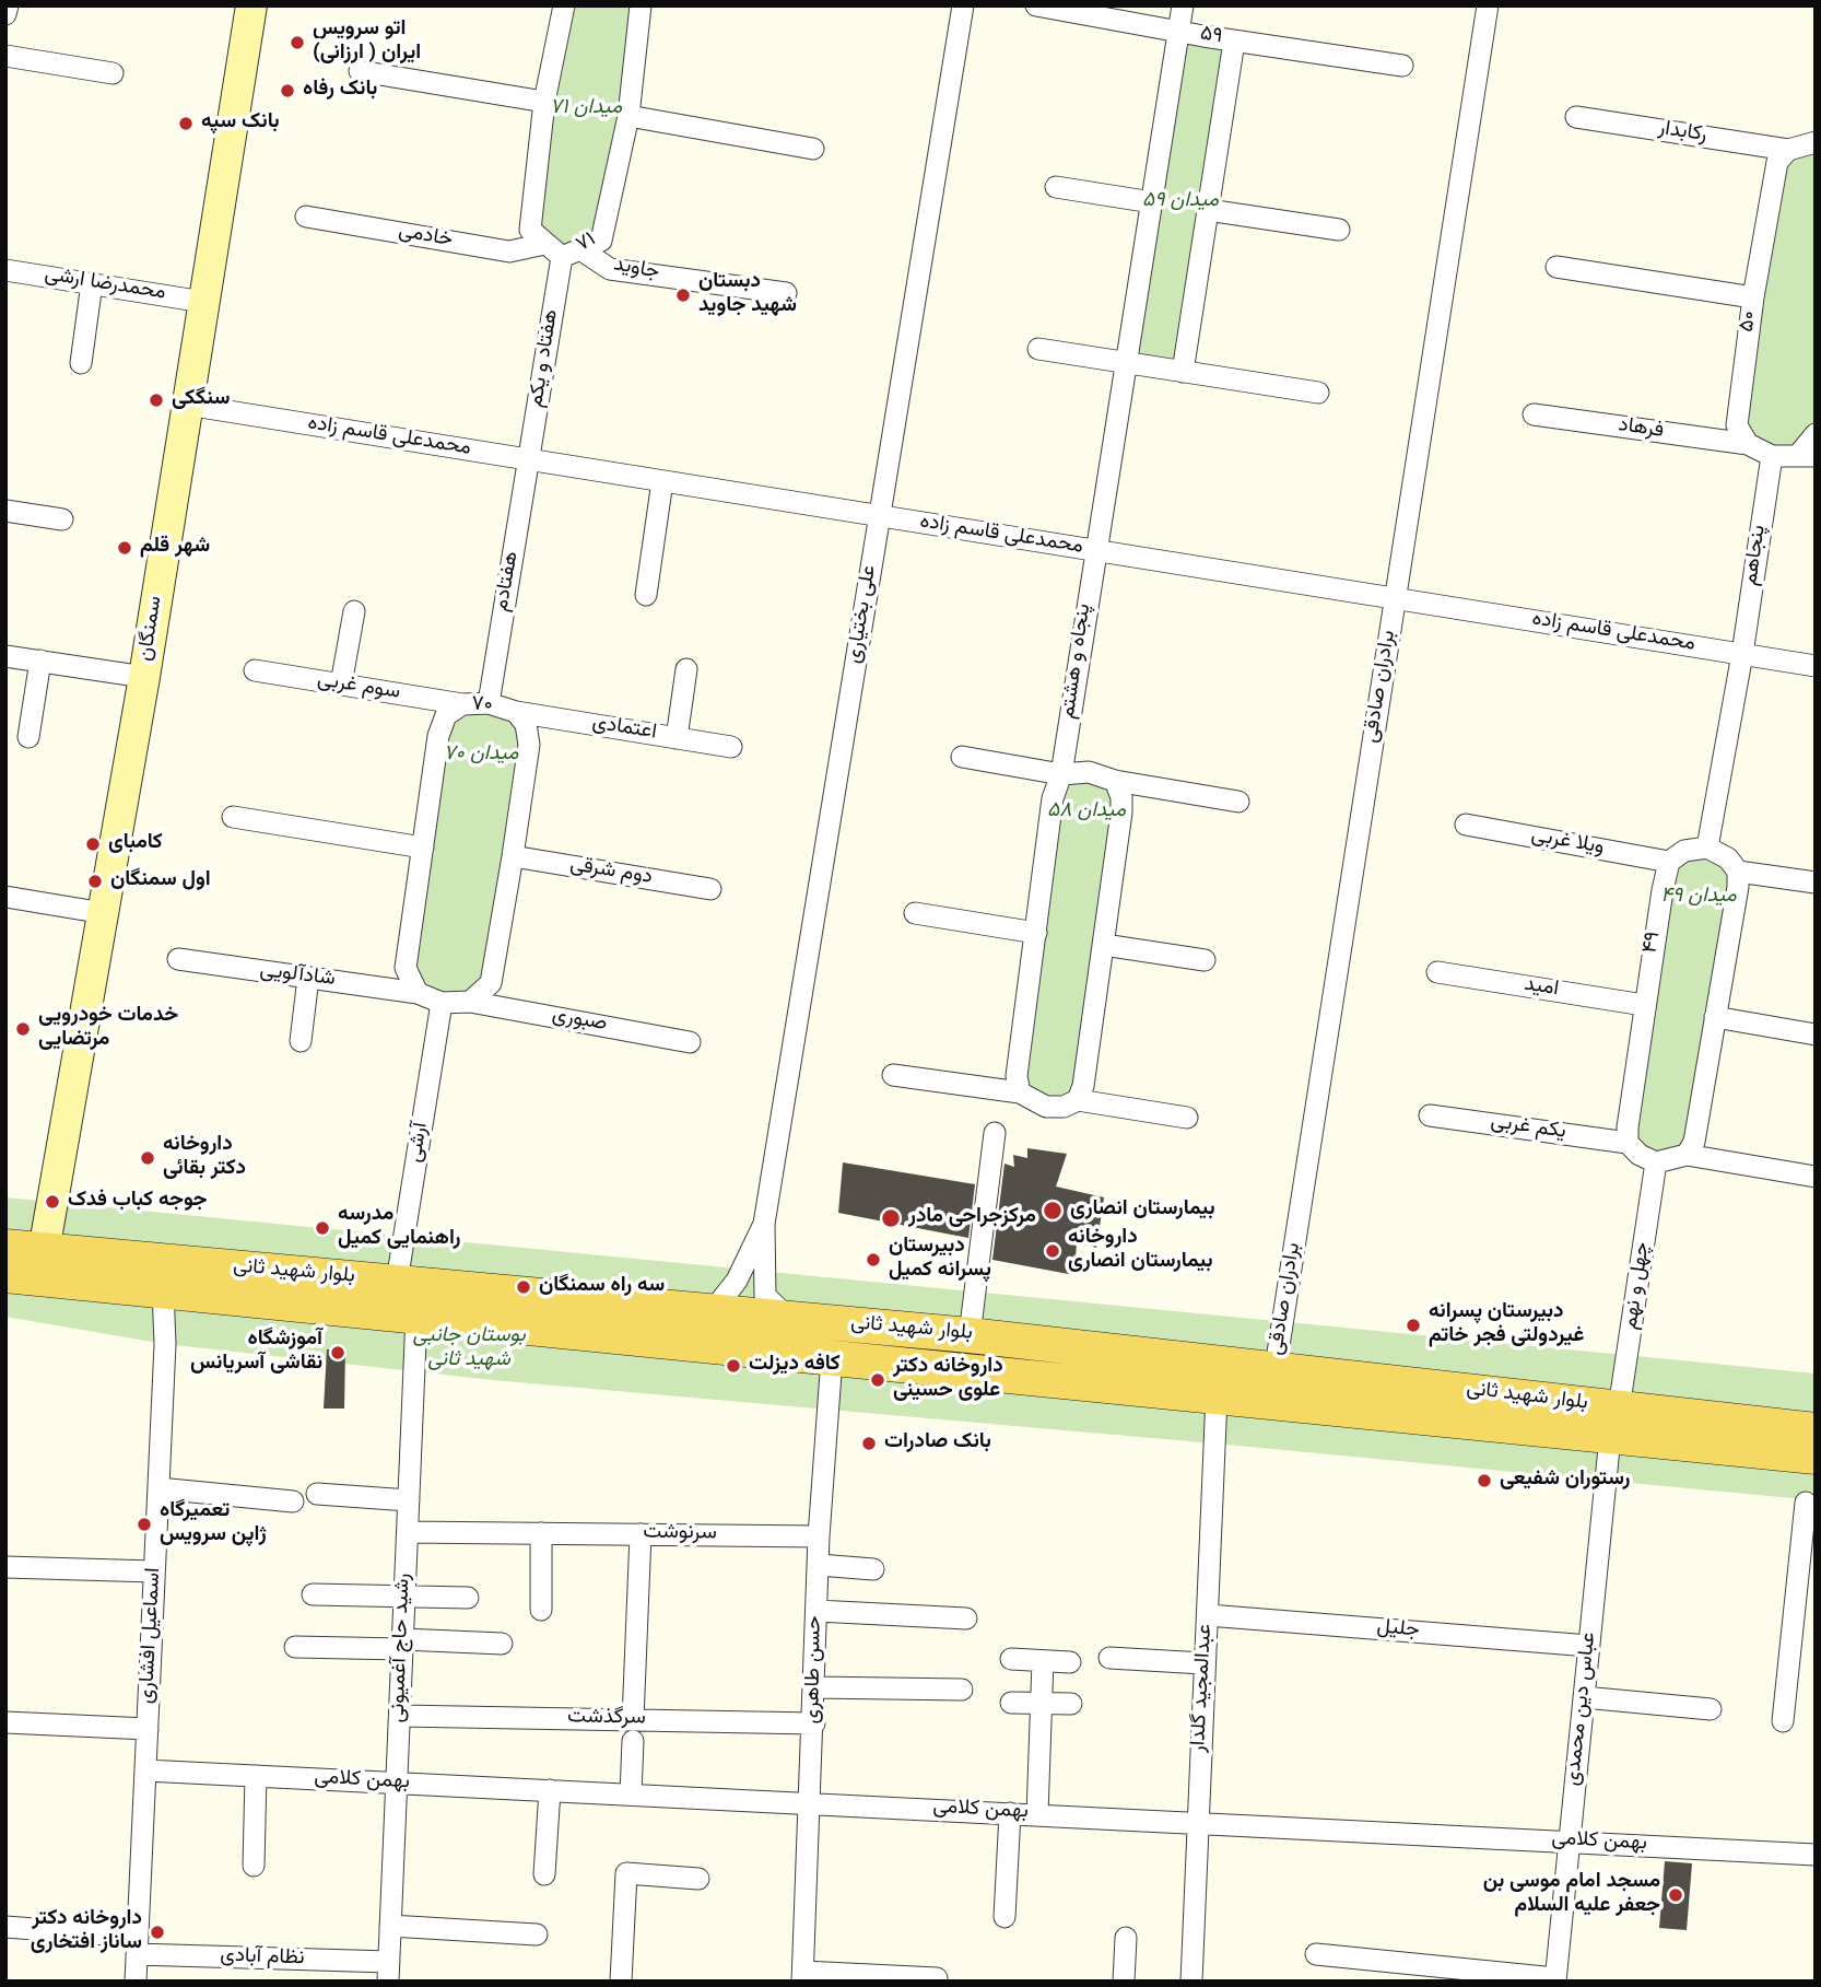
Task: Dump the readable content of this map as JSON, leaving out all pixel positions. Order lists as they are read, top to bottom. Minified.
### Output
{"streets":{"main road":["سمنگان","بلوار شهید ثانی"],"street":["۵۹","رکابدار","خادمی","۷۱","جاوید","محمدرضا ارشی","۵۰","هفتاد و یکم","فرهاد","محمدعلی قاسم زاده","پنجاهم","هفتادم","علی بختیاری","پنجاه و هشتم","برادران صادقی","سوم غربی","۷۰","اعتمادی","ویلا غربی","دوم شرقی","۴۹","شادآلویی","امید","صبوری","یکم غربی","آرشی","چهل و نهم","سرنوشت","جلیل","اسماعیل افشاری","رشید حاج آغمیونی","حسن طاهری","عبدالمجید گلدار","عباس دین محمدی","سرگذشت","بهمن کلامی","نظام آبادی"]},"crossings":[["۵۹","پنجاه و هشتم"],["رکابدار","۵۰"],["خادمی","۷۱"],["خادمی","جاوید"],["خادمی","هفتاد و یکم"],["۷۱","جاوید"],["۷۱","هفتاد و یکم"],["جاوید","هفتاد و یکم"],["محمدرضا ارشی","سمنگان"],["۵۰","فرهاد"],["هفتاد و یکم","محمدعلی قاسم زاده"],["هفتاد و یکم","هفتادم"],["محمدعلی قاسم زاده","پنجاهم"],["محمدعلی قاسم زاده","هفتادم"],["محمدعلی قاسم زاده","علی بختیاری"],["محمدعلی قاسم زاده","سمنگان"],["محمدعلی قاسم زاده","پنجاه و هشتم"],["محمدعلی قاسم زاده","برادران صادقی"],["هفتادم","۷۰"],["سمنگان","بلوار شهید ثانی"],["برادران صادقی","بلوار شهید ثانی"],["سوم غربی","۷۰"],["۷۰","اعتمادی"],["۷۰","دوم شرقی"],["۷۰","شادآلویی"],["۷۰","صبوری"],["ویلا غربی","۴۹"],["۴۹","امید"],["۴۹","یکم غربی"],["آرشی","بلوار شهید ثانی"],["بلوار شهید ثانی","چهل و نهم"],["بلوار شهید ثانی","اسماعیل افشاری"],["بلوار شهید ثانی","رشید حاج آغمیونی"],["بلوار شهید ثانی","حسن طاهری"],["بلوار شهید ثانی","عبدالمجید گلدار"],["بلوار شهید ثانی","عباس دین محمدی"],["چهل و نهم","عباس دین محمدی"],["سرنوشت","رشید حاج آغمیونی"],["سرنوشت","حسن طاهری"],["جلیل","عبدالمجید گلدار"],["جلیل","عباس دین محمدی"],["اسماعیل افشاری","بهمن کلامی"],["اسماعیل افشاری","نظام آبادی"],["رشید حاج آغمیونی","سرگذشت"],["رشید حاج آغمیونی","بهمن کلامی"],["رشید حاج آغمیونی","نظام آبادی"],["حسن طاهری","سرگذشت"],["حسن طاهری","بهمن کلامی"],["عبدالمجید گلدار","بهمن کلامی"],["عباس دین محمدی","بهمن کلامی"]],"parks":["میدان ۷۱","میدان ۵۹","میدان ۷۰","میدان ۵۸","میدان ۴۹","بوستان جانبی شهید ثانی"],"places":["اتو سرویس ایران ( ارزانی)","بانک رفاه","بانک سپه","دبستان شهید جاوید","سنگکی","شهر قلم","کامبای","اول سمنگان","خدمات خودرویی مرتضایی","داروخانه دکتر بقائی","جوجه کباب فدک","بیمارستان انصاری","مرکزجراحی مادر","مدرسه راهنمایی کمیل","داروخانه بیمارستان انصاری","دبیرستان پسرانه کمیل","سه راه سمنگان","دبیرستان پسرانه غیردولتی فجر خاتم","آموزشگاه نقاشی آسریانس","کافه دیزلت","داروخانه دکتر علوی حسینی","بانک صادرات","رستوران شفیعی","تعمیرگاه ژاپن سرویس","مسجد امام موسی بن جعفر علیه السلام","داروخانه دكتر ساناز افتخارى"]}
